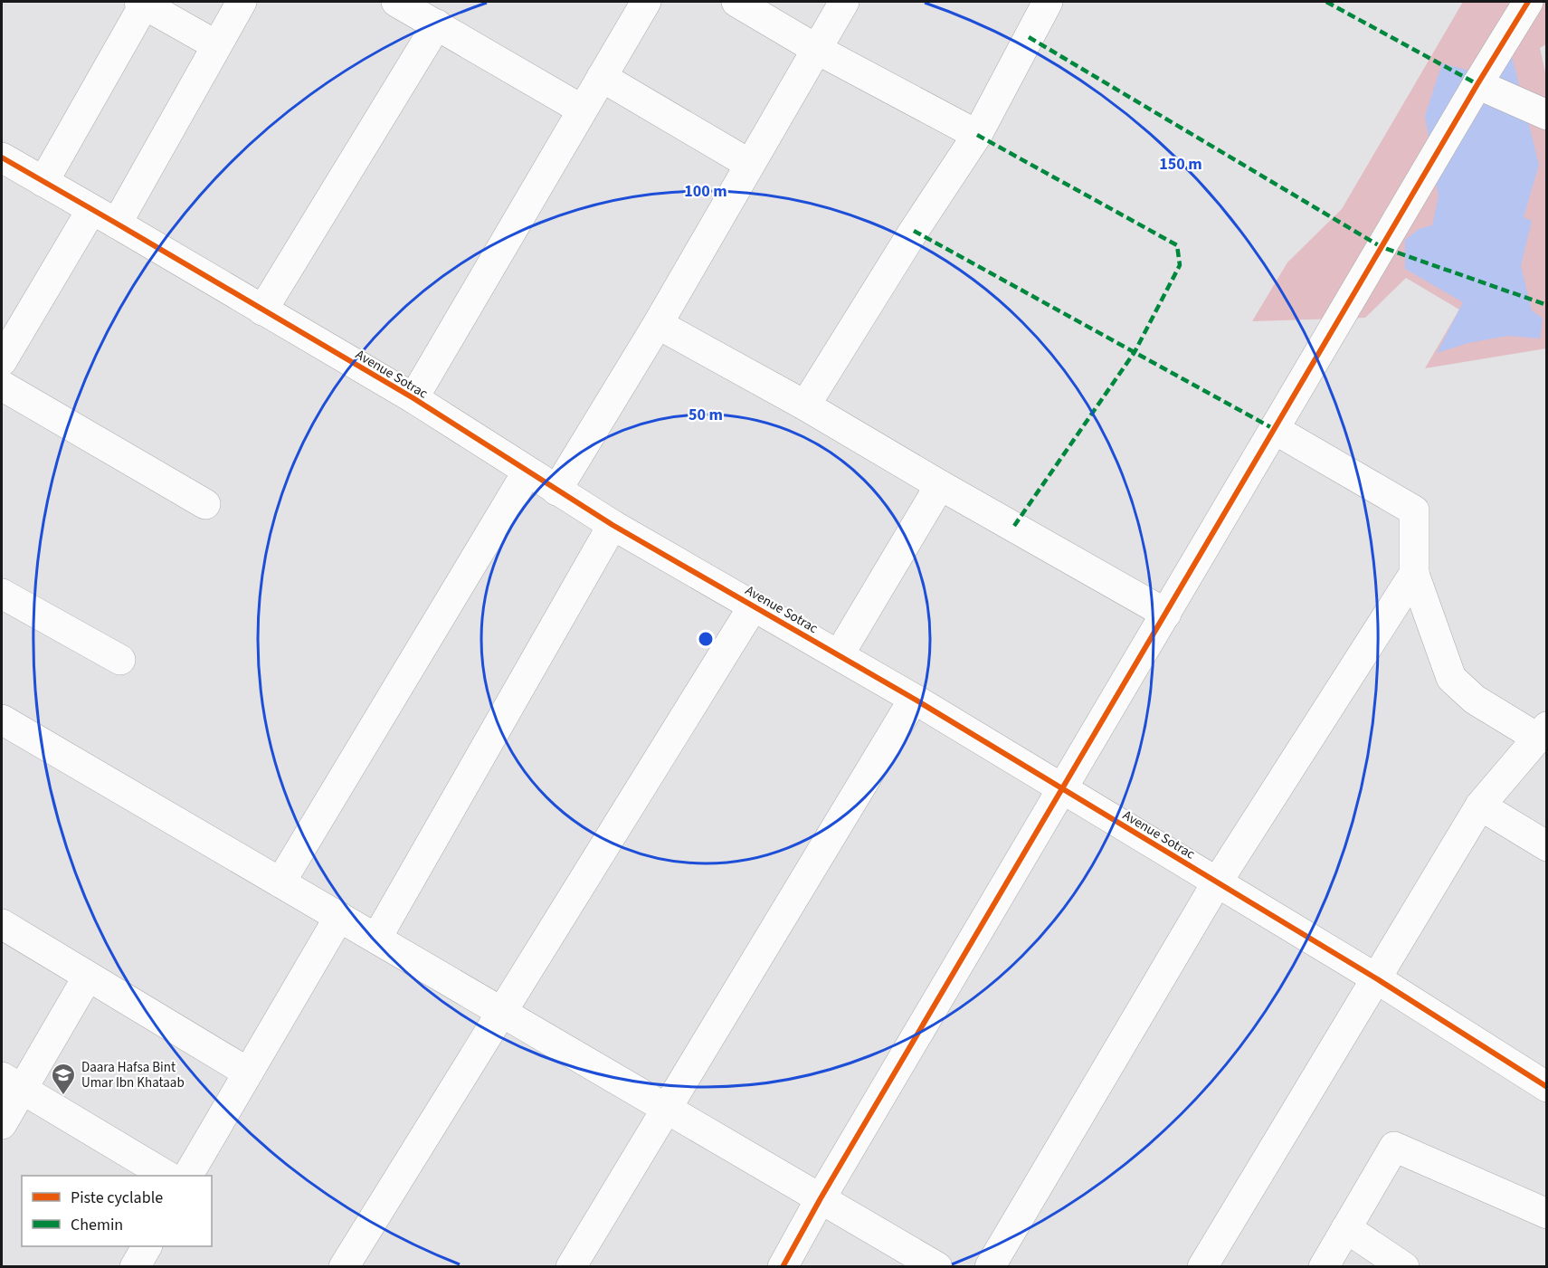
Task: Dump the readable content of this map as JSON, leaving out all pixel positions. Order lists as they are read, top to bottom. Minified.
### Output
{"streets":{"street":["Avenue Sotrac"]},"places":{"school or university":["Daara Hafsa Bint Umar Ibn Khataab"]},"legend":["Piste cyclable","Chemin"],"rings":["150 m","100 m","50 m"]}
